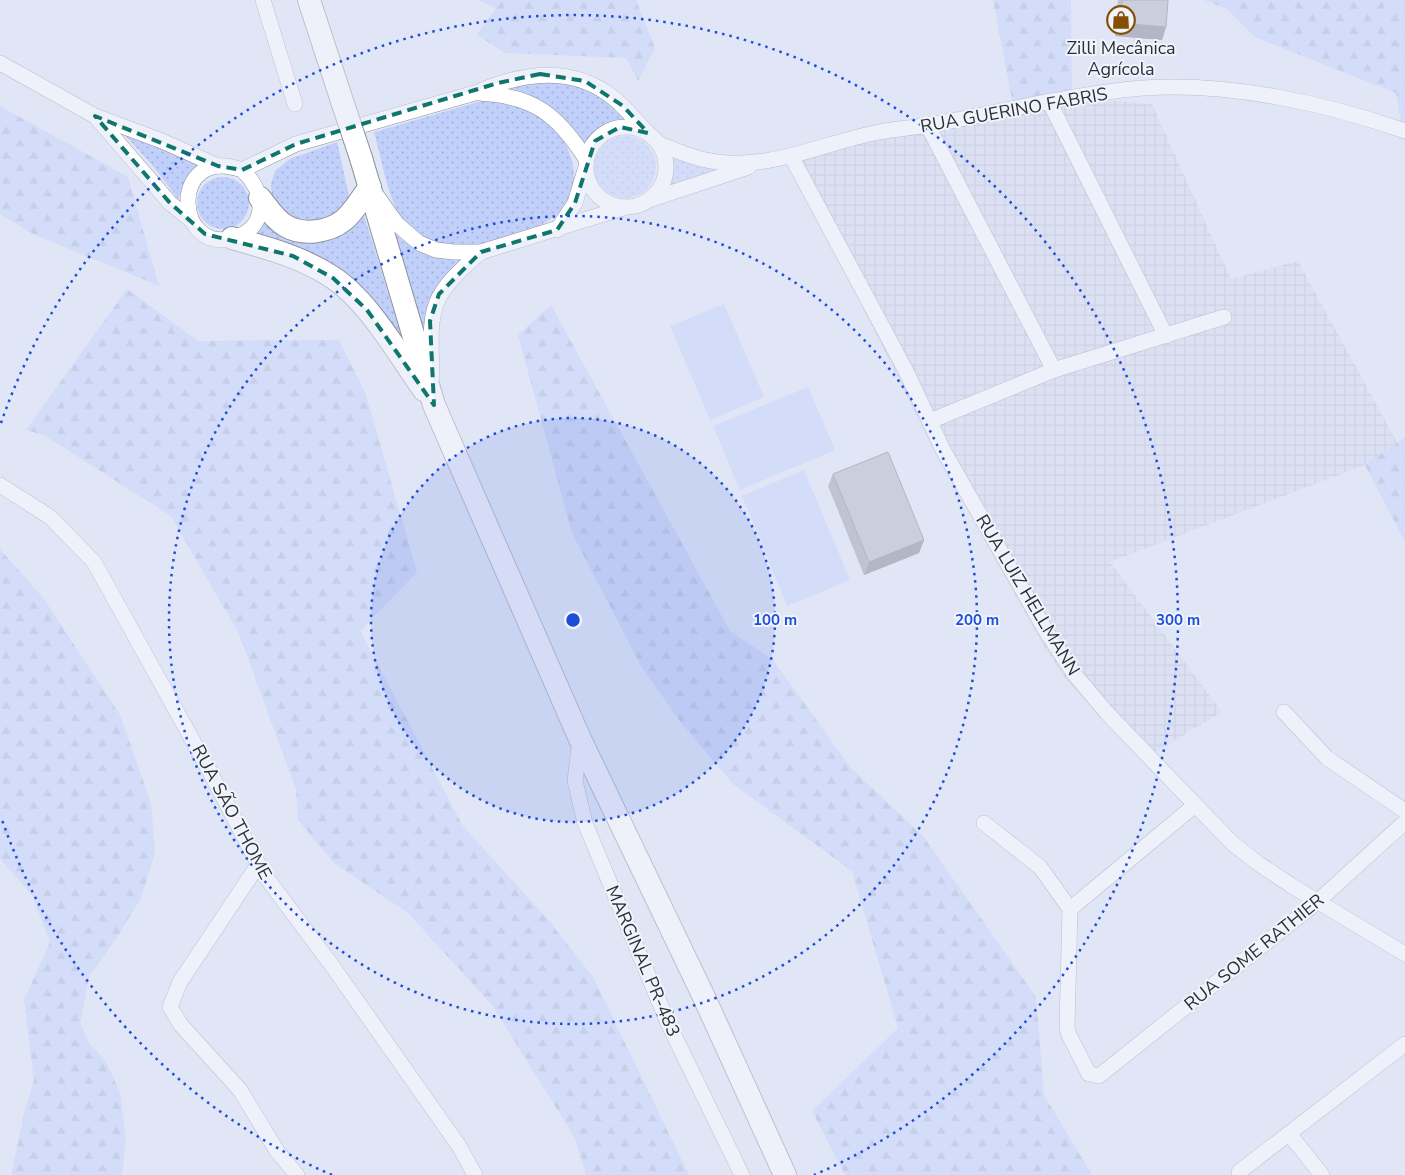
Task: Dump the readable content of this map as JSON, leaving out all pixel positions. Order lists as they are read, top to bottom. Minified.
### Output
{"streets":{"street":["RUA GUERINO FABRIS","RUA LUIZ HELLMANN","RUA SÃO THOME","RUA SOME RATHIER","MARGINAL PR-483"]},"crossings":[["RUA GUERINO FABRIS","RUA LUIZ HELLMANN"],["RUA LUIZ HELLMANN","RUA SOME RATHIER"]],"places":{"shop":["Zilli Mecânica Agrícola"]},"rings":["100 m","200 m","300 m"]}
